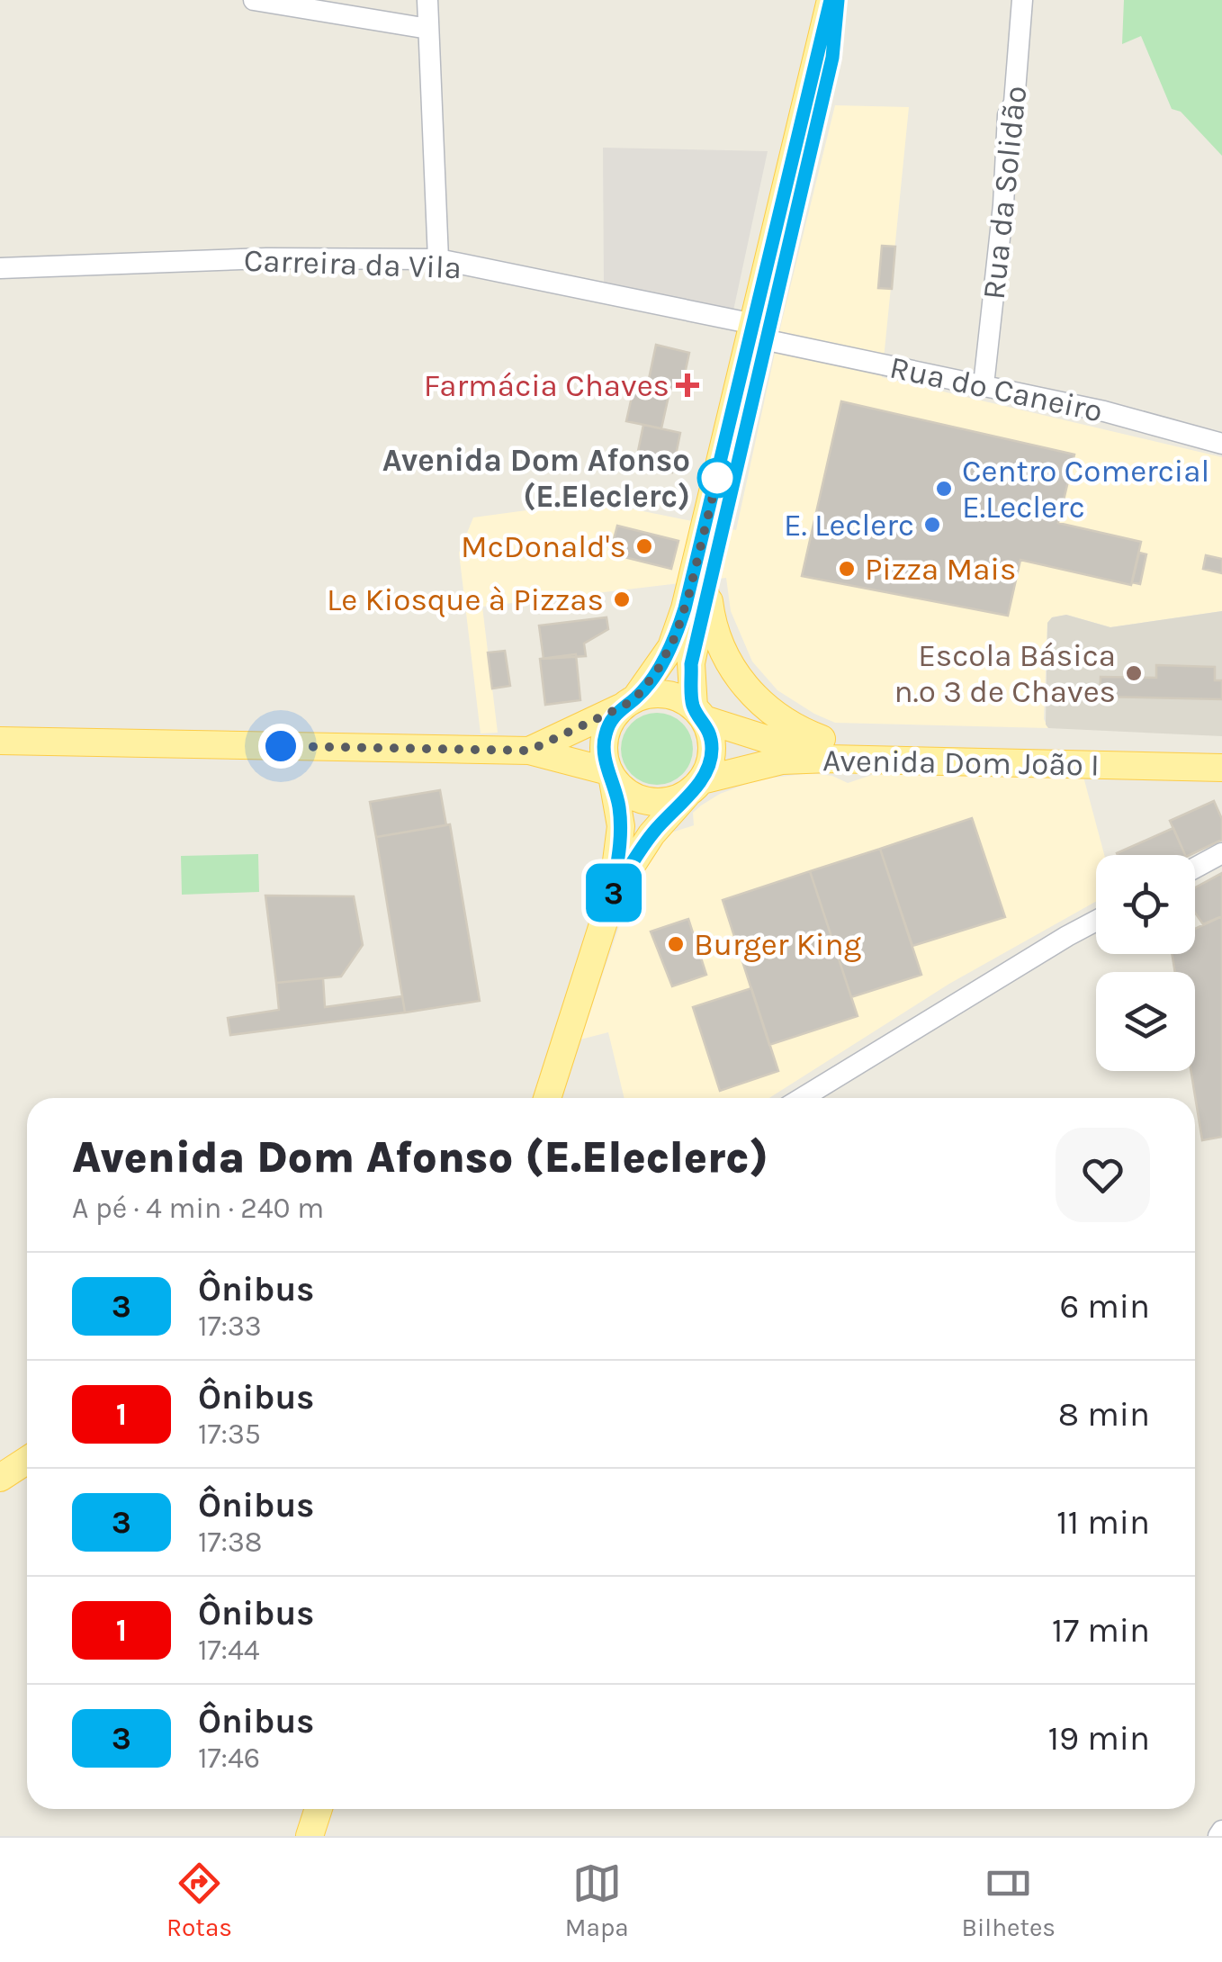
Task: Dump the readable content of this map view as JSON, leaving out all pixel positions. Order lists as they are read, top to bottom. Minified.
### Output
{"streets":{"main road":["Avenida Dom João I"],"street":["Rua da Solidão","Carreira da Vila","Rua do Caneiro"]},"crossings":[["Rua da Solidão","Rua do Caneiro"],["Carreira da Vila","Rua do Caneiro"]],"places":{"health":["Farmácia Chaves"],"other":["Avenida Dom Afonso (E.Eleclerc)","Centro Comercial E.Leclerc","E. Leclerc","McDonald's","Pizza Mais","Le Kiosque à Pizzas","Escola Básica n.º 3 de Chaves","Burger King"]},"lines":["bus line 3"],"page":{"on_map":"3","heading":["Avenida Dom Afonso (E.Eleclerc)","A pé · 4 min · 240 m"],"list":[{"mark":"3","name":"Ônibus","note":"17:33","value":"6 min"},{"mark":"1","name":"Ônibus","note":"17:35","value":"8 min"},{"mark":"3","name":"Ônibus","note":"17:38","value":"11 min"},{"mark":"1","name":"Ônibus","note":"17:44","value":"17 min"},{"mark":"3","name":"Ônibus","note":"17:46","value":"19 min"}],"tabs":["Rotas","Mapa","Bilhetes"]}}
